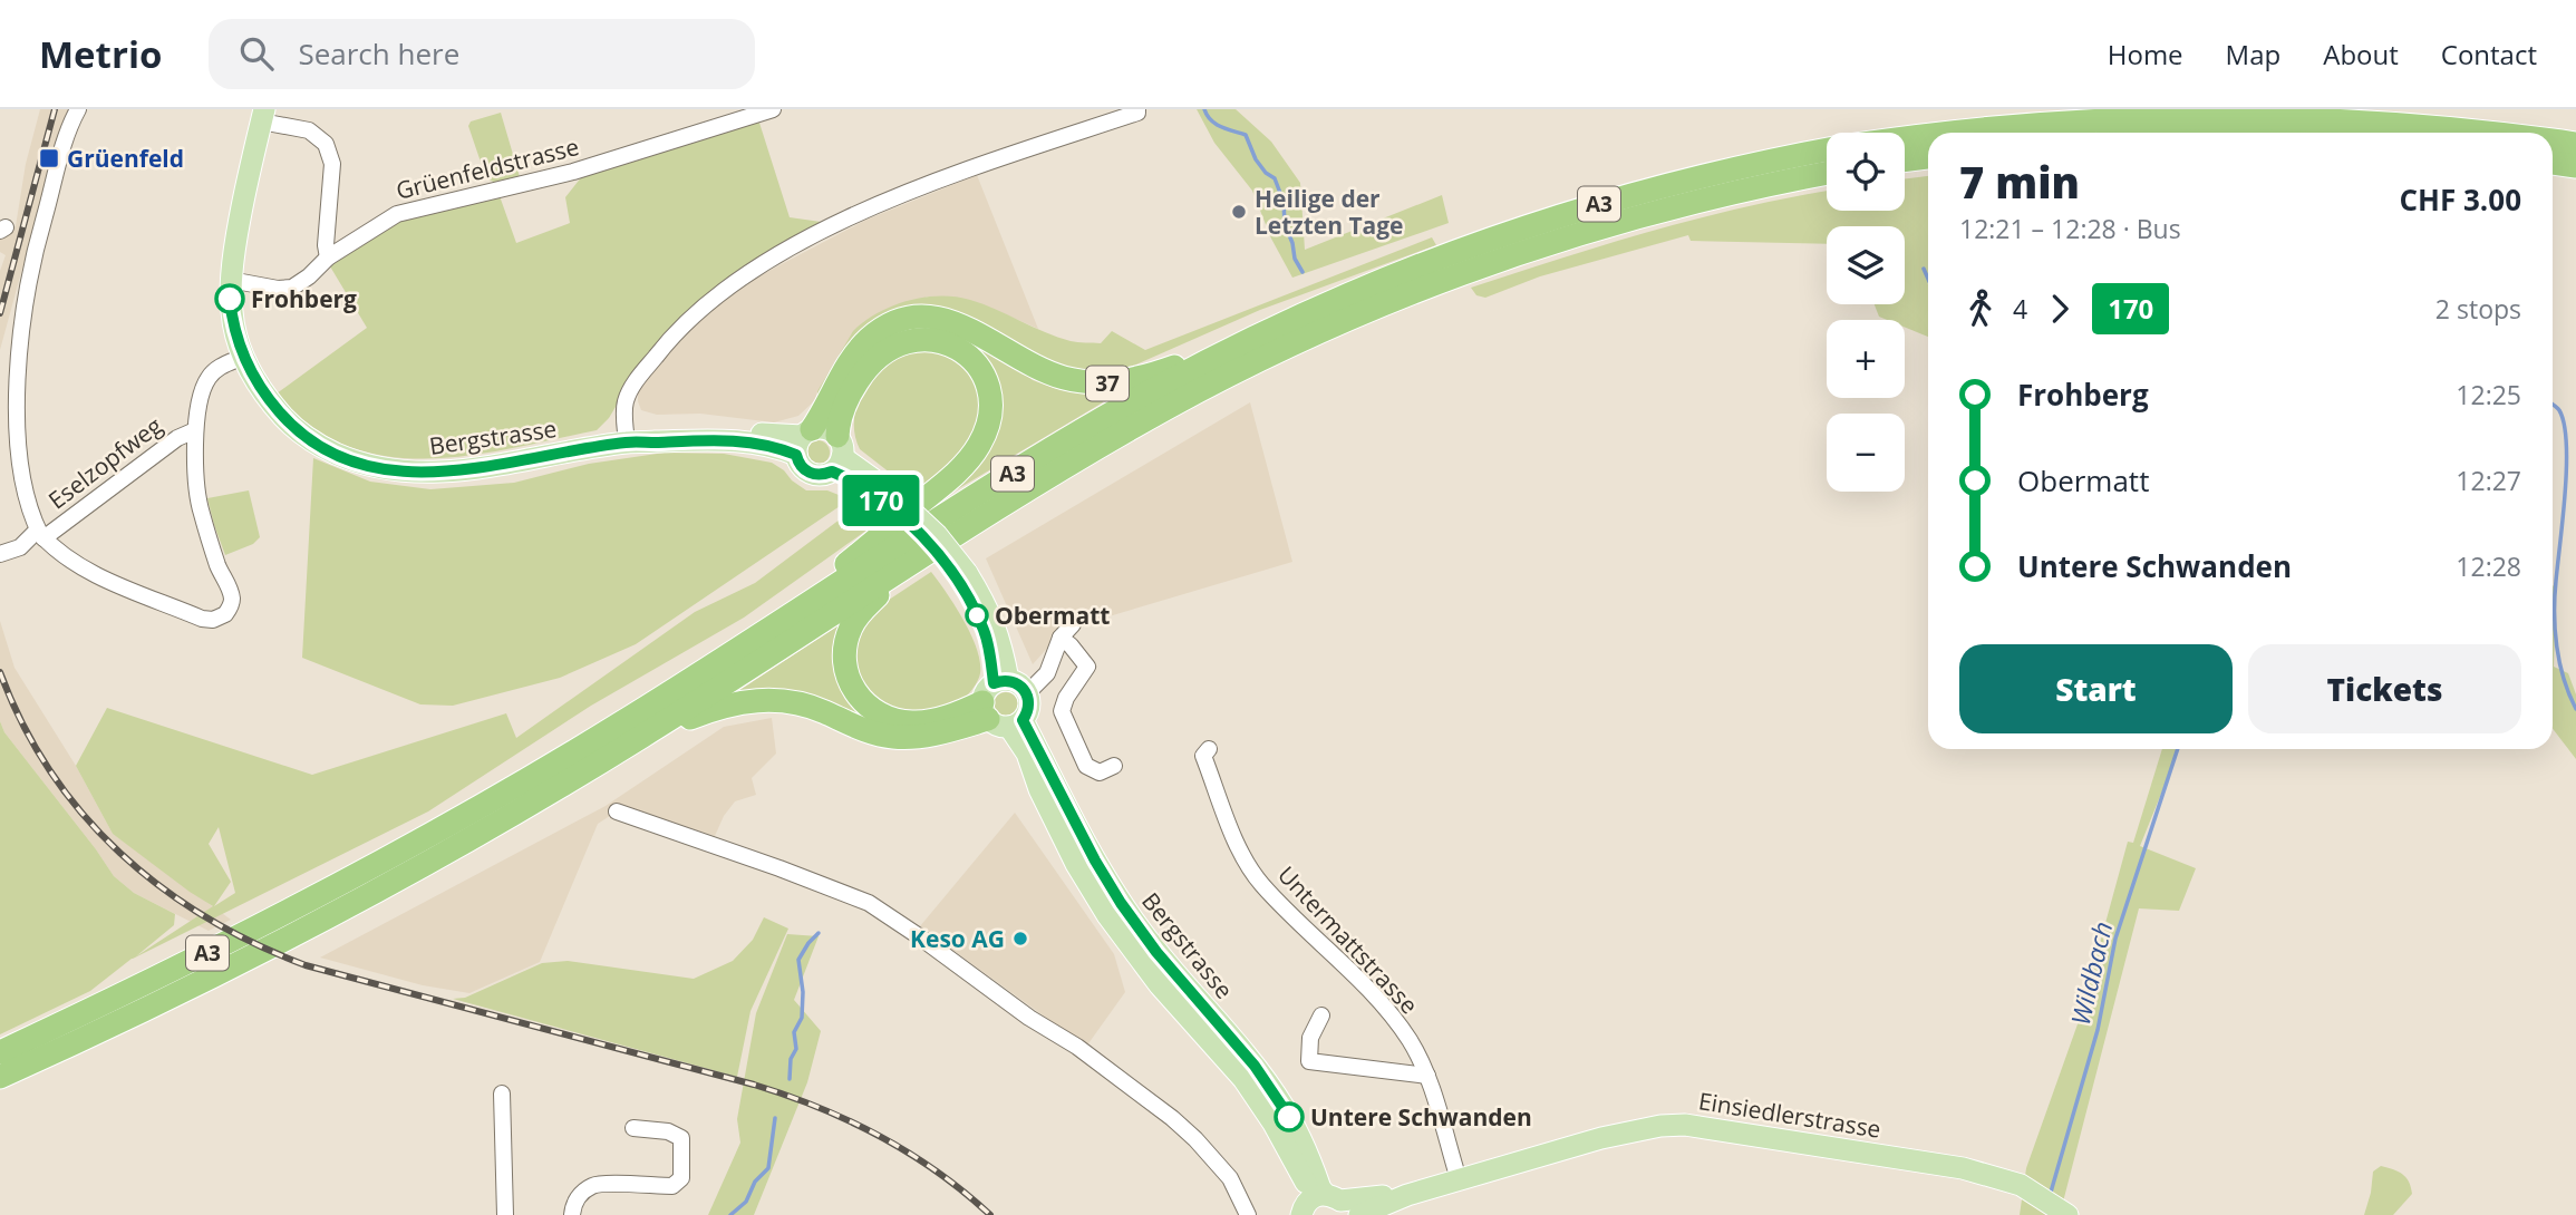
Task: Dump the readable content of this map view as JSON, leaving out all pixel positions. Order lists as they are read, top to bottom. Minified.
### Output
{"streets":{"highway":["A3","37"],"main road":["Bergstrasse","Einsiedlerstrasse"],"street":["Grüenfeldstrasse","Eselzopfweg","Untermattstrasse"]},"crossings":[["Grüenfeldstrasse","Bergstrasse"],["A3","37"],["37","Bergstrasse"],["Bergstrasse","Einsiedlerstrasse"],["Untermattstrasse","Einsiedlerstrasse"]],"water":["Wildbach"],"places":{"transit":["Grüenfeld"],"other":["Heilige der Letzten Tage","Frohberg","Obermatt","Keso AG","Untere Schwanden"]},"lines":["bus line 170"],"page":{"header":"Metrio","search":"Search here","nav":["Home","Map","About","Contact"],"on_map":"170","map_buttons":["+","−"],"heading":["7 min","12:21 – 12:28 · Bus","CHF 3.00"],"legs":["4","170","2 stops"],"list":[{"name":"Frohberg","value":"12:25"},{"name":"Obermatt","value":"12:27"},{"name":"Untere Schwanden","value":"12:28"}],"buttons":["Start","Tickets"]}}
